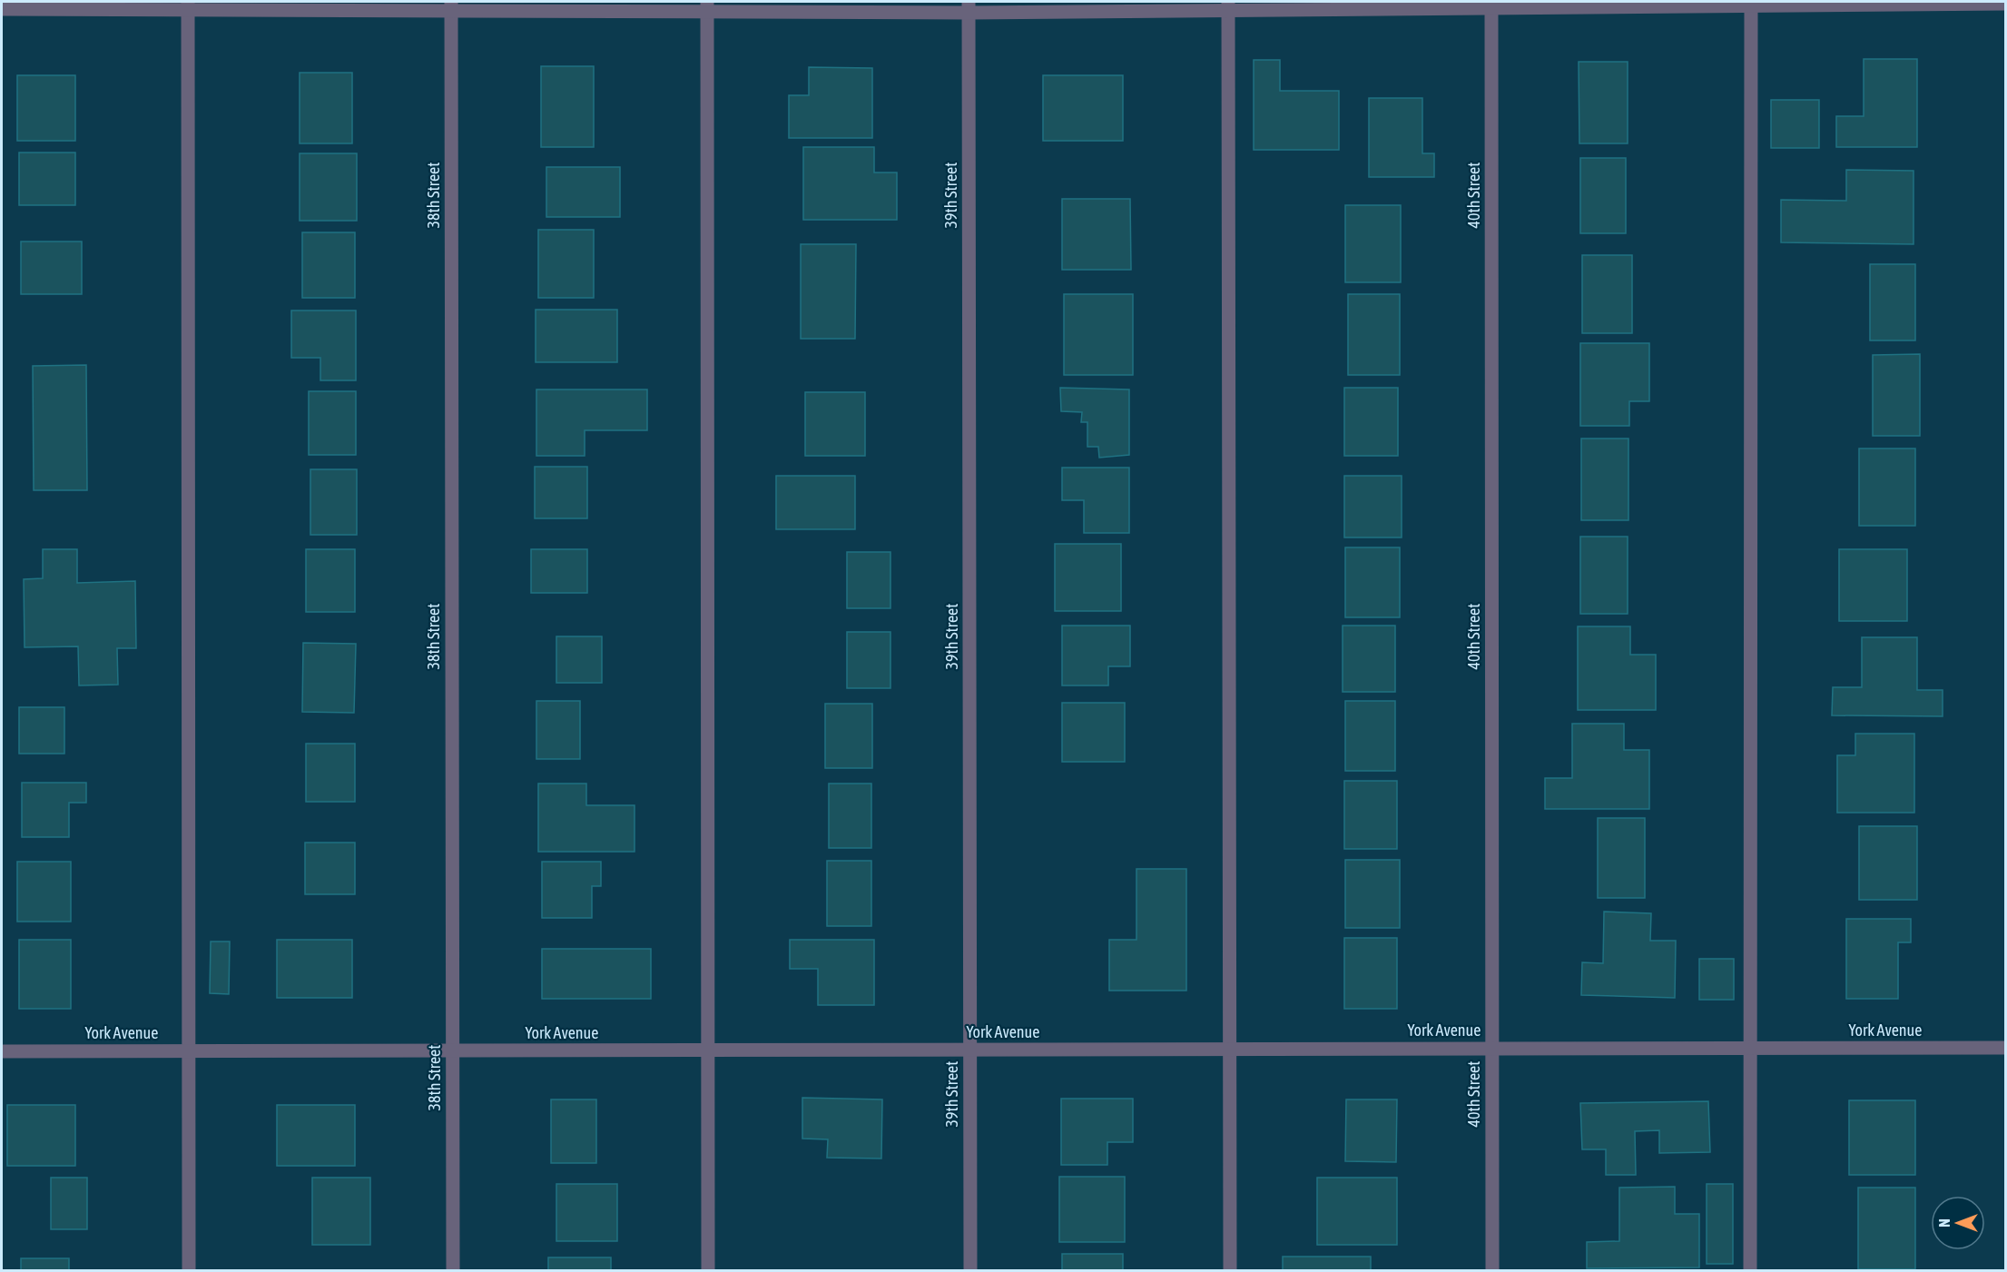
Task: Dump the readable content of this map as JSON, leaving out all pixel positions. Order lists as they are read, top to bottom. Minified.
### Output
{"streets":{"street":["38th Street","39th Street","40th Street","York Avenue"]},"crossings":[["38th Street","York Avenue"],["39th Street","York Avenue"],["40th Street","York Avenue"]],"north":"left"}
